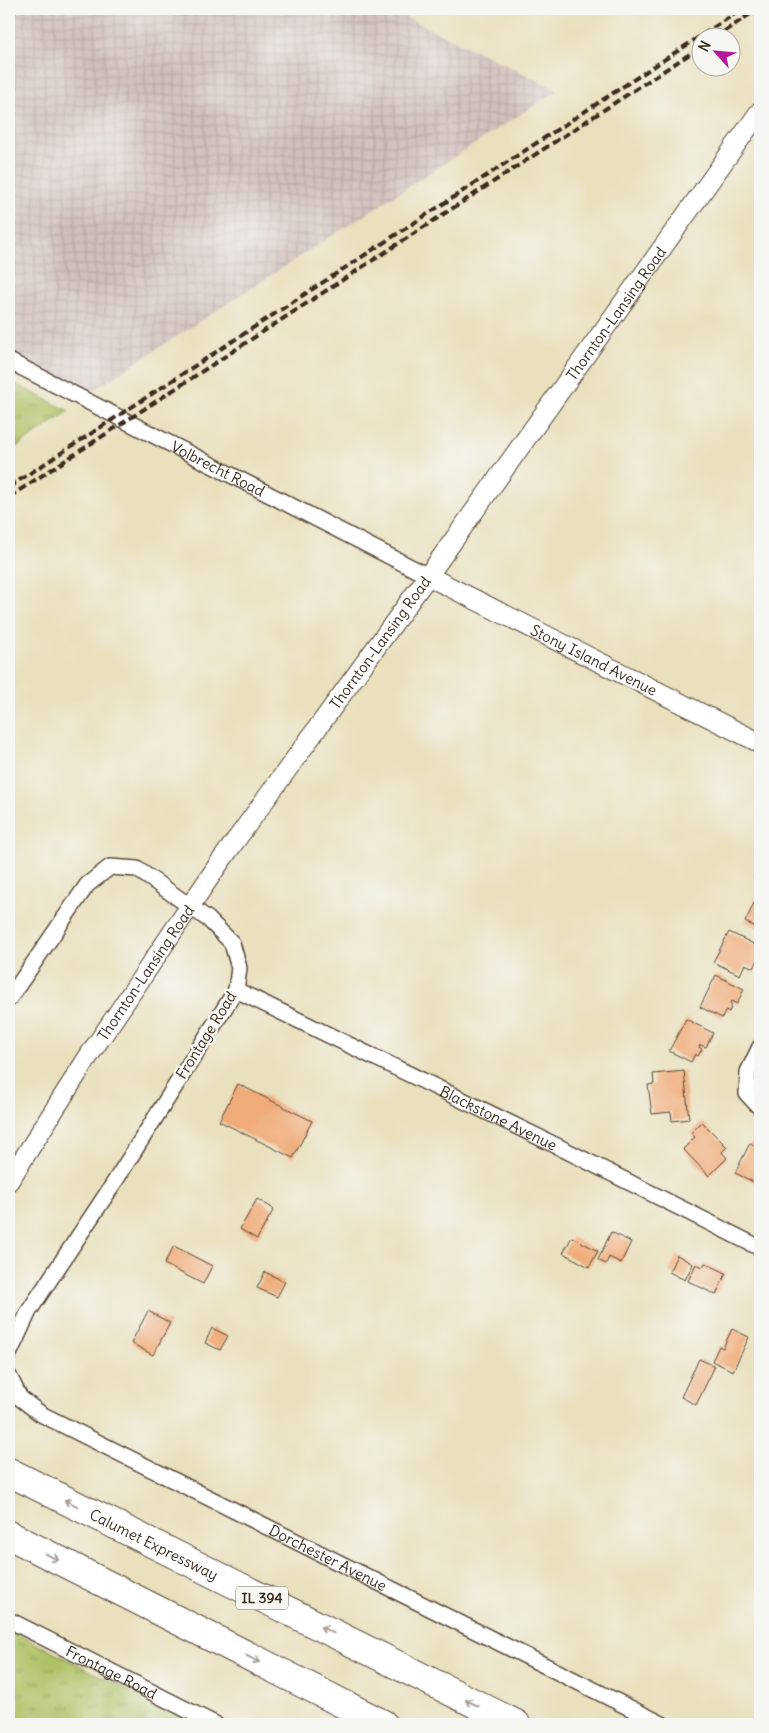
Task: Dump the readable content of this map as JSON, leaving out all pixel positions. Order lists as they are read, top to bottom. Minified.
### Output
{"streets":{"highway":["Calumet Expressway","IL 394"],"street":["Thornton-Lansing Road","Volbrecht Road","Stony Island Avenue","Frontage Road","Blackstone Avenue","Dorchester Avenue"]},"crossings":[["Thornton-Lansing Road","Volbrecht Road"],["Thornton-Lansing Road","Stony Island Avenue"],["Thornton-Lansing Road","Frontage Road"],["Volbrecht Road","Stony Island Avenue"],["Frontage Road","Blackstone Avenue"]],"north":"top left"}
